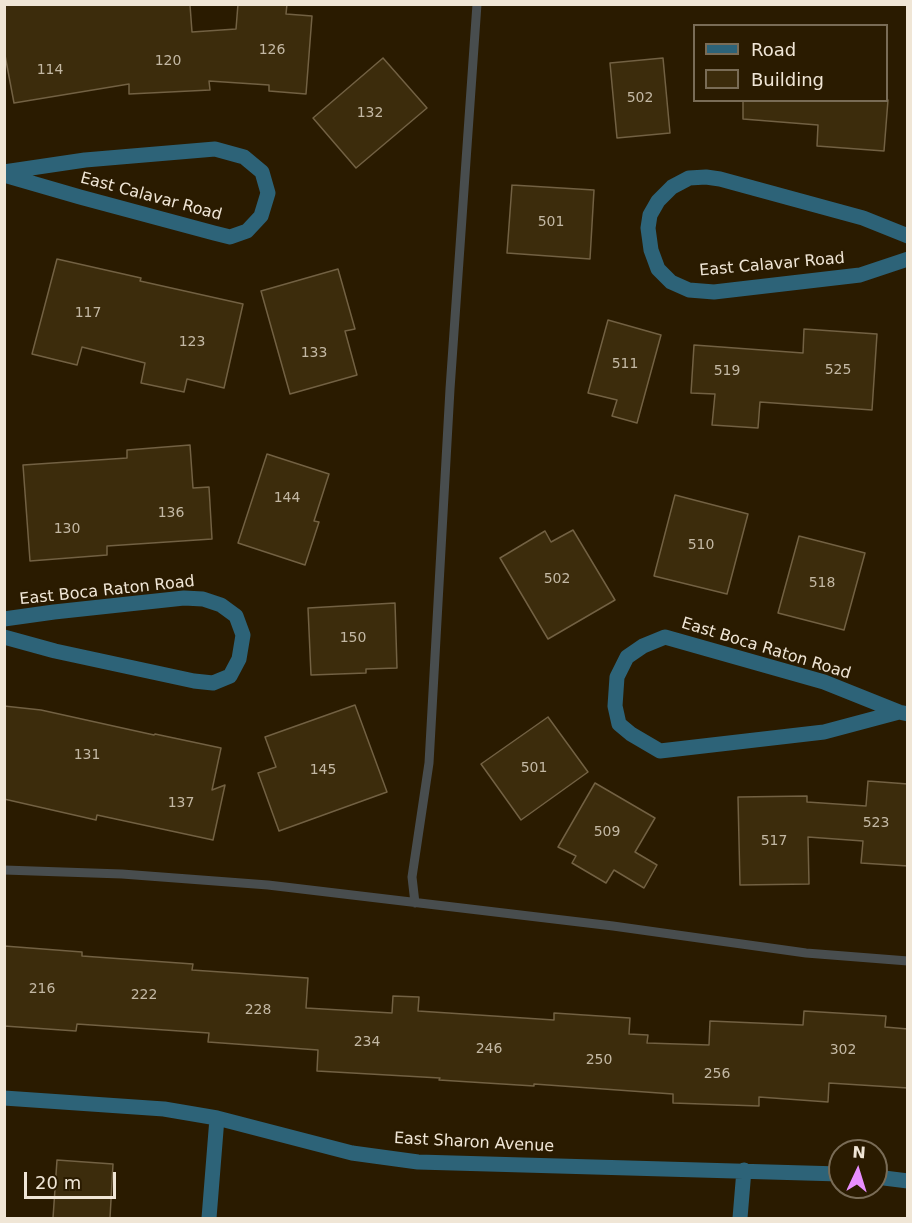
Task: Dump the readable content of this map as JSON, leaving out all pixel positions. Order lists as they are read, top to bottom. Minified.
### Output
{"streets":{"street":["East Calavar Road","East Boca Raton Road","East Sharon Avenue"]},"house_numbers":["126","120","114","502","132","501","117","123","133","511","525","519","144","136","130","510","502","518","150","131","501","145","137","523","509","517","216","222","228","234","246","302","250","256"],"legend":["Road","Building"],"scale_bar":"20 m","north":"top"}
